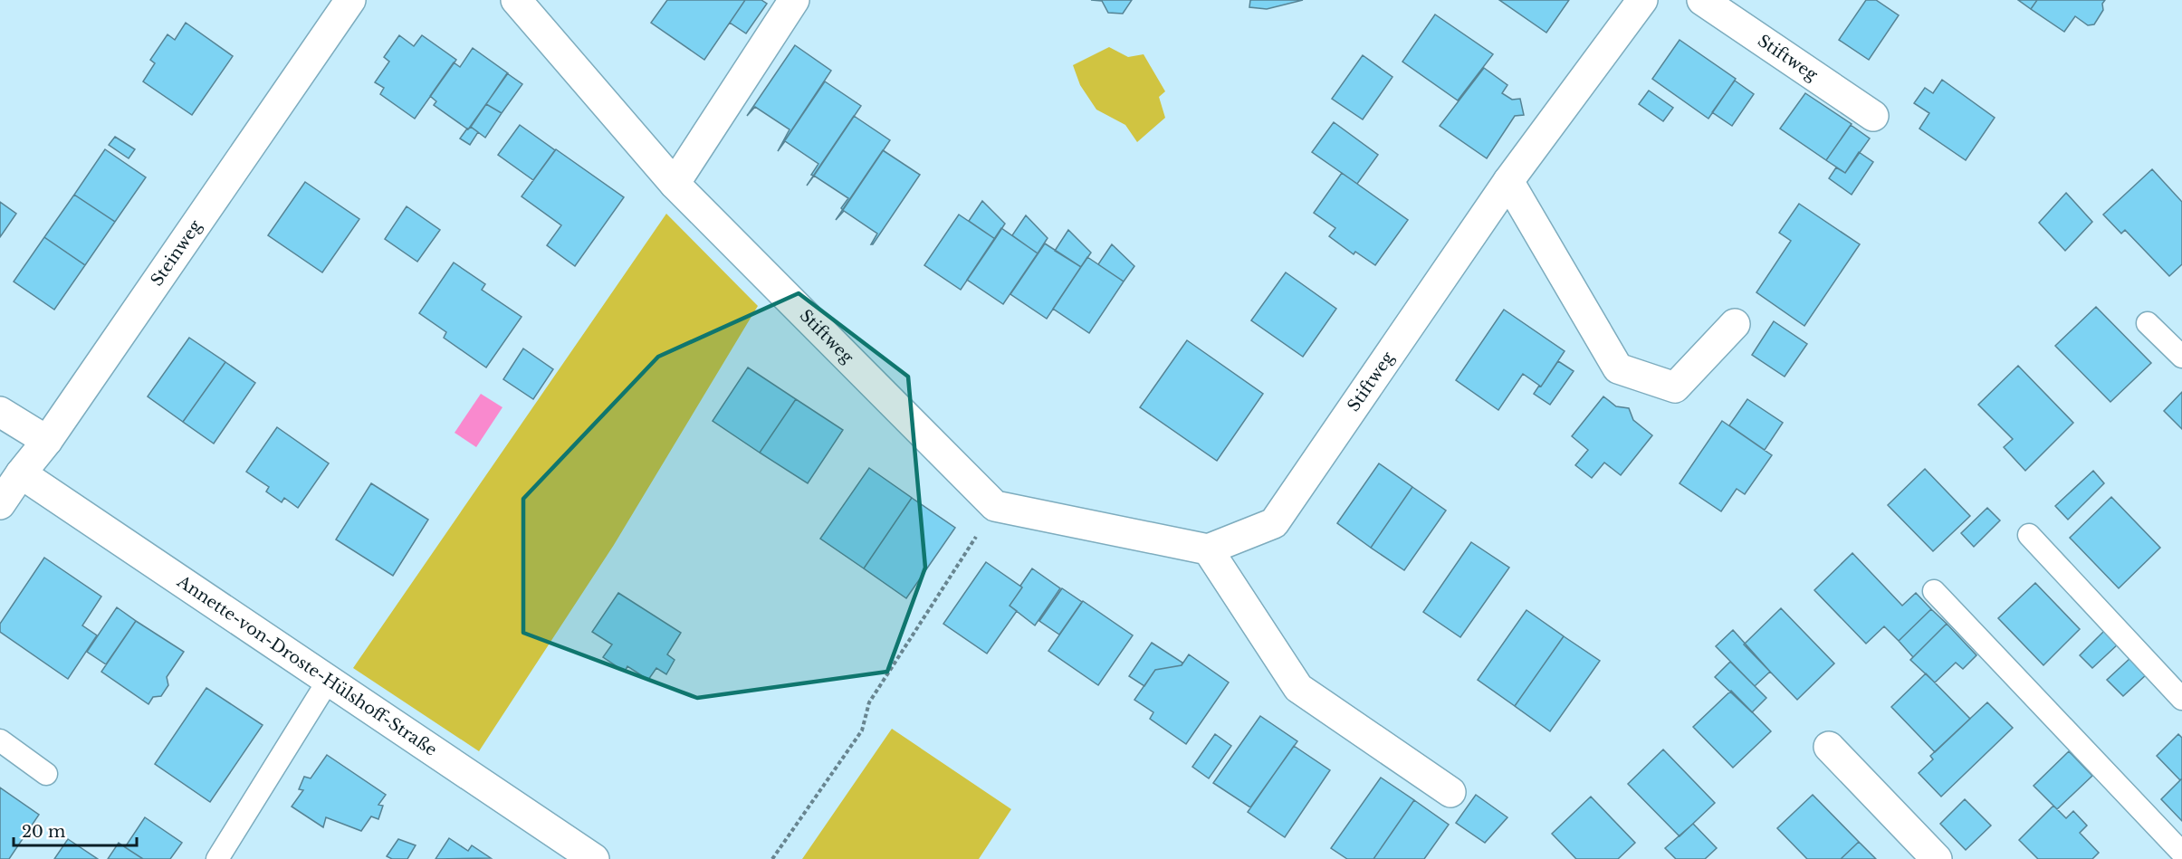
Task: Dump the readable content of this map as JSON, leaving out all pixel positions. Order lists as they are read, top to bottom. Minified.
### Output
{"streets":{"street":["Stiftweg","Steinweg","Annette-von-Droste-Hülshoff-Straße"]},"crossings":[["Steinweg","Annette-von-Droste-Hülshoff-Straße"]],"scale_bar":"20 m"}
